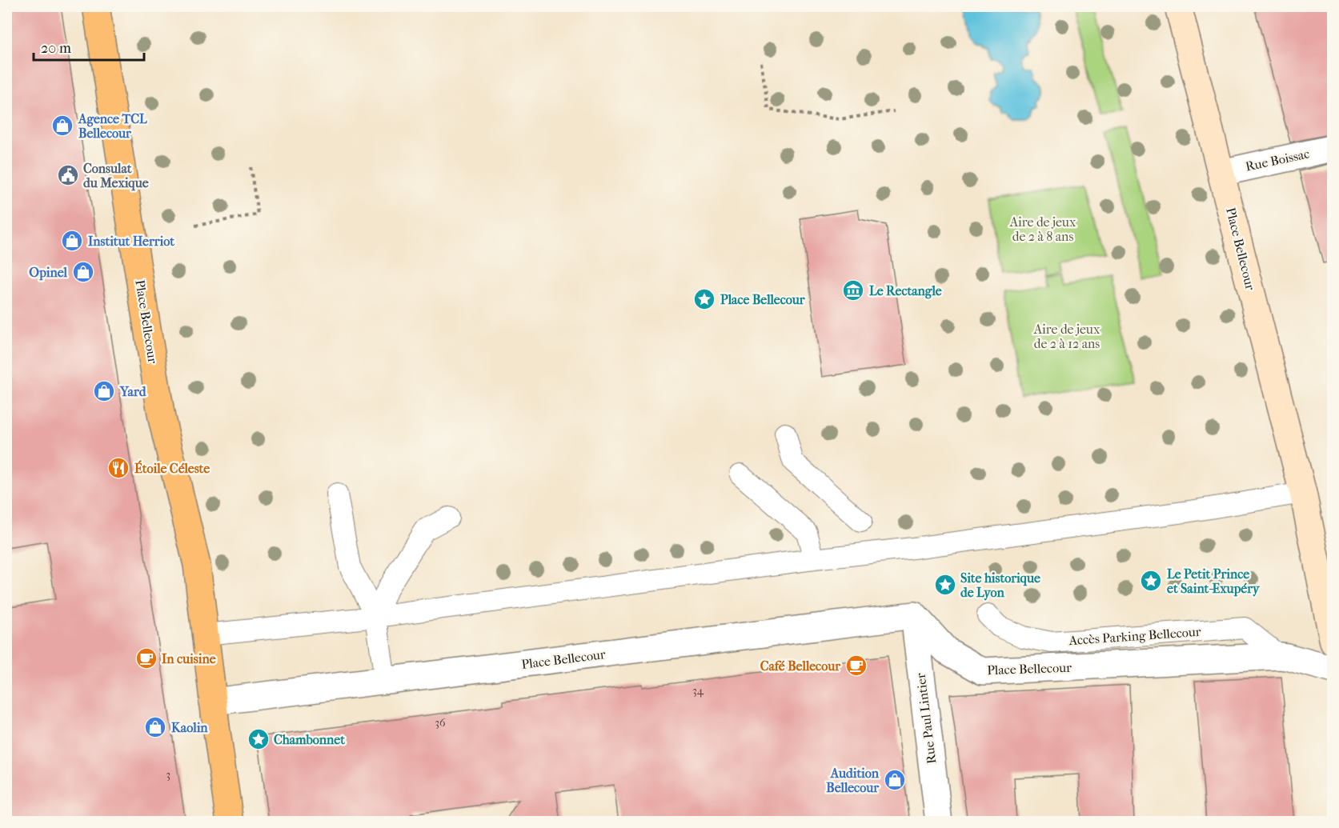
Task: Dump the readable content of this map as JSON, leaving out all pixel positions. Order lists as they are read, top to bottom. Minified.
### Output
{"streets":{"main road":["Place Bellecour"],"street":["Rue Boissac","Rue Paul Lintier"],"lane":["Accès Parking Bellecour"]},"crossings":[["Rue Boissac","Place Bellecour"],["Place Bellecour","Accès Parking Bellecour"],["Place Bellecour","Rue Paul Lintier"]],"parks":["Aire de jeux de 2 à 8 ans","Aire de jeux de 2 à 12 ans"],"places":{"shop":["Agence TCL Bellecour","Institut Herriot","Opinel","Yard","Kaolin","Audition Bellecour"],"public building":["Consulat du Mexique"],"museum":["Le Rectangle"],"place":["Place Bellecour","Le Petit Prince et Saint-Exupéry","Site historique de Lyon","Chambonnet"],"restaurant":["Étoile Céleste"],"cafe":["In cuisine","Café Bellecour"]},"house_numbers":["34","36","3"],"scale_bar":"20 m"}
